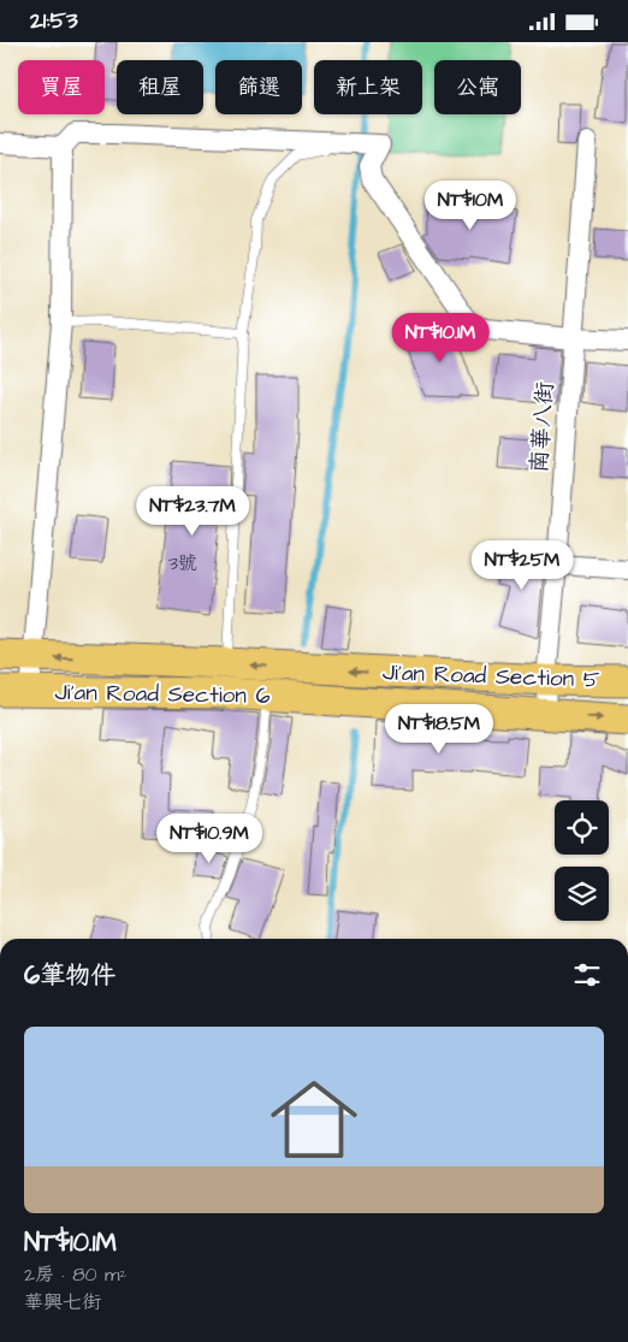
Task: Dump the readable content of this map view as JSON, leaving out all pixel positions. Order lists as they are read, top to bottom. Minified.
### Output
{"streets":{"main road":["Ji’an Road Section 5","Ji’an Road Section 6"],"street":["南華八街"]},"crossings":[["南華八街","Ji’an Road Section 5"],["Ji’an Road Section 5","Ji’an Road Section 6"]],"house_numbers":["3號"],"page":{"status":"21:53","chip":["買屋","租屋","篩選","新上架","公寓"],"price":["NT$10M","NT$10.1M","NT$23.7M","NT$25M","NT$18.5M","NT$10.9M"],"heading":"6筆物件","list":[{"name":"NT$10.1M","note":"2房 · 80 m² · 華興七街"}]}}
